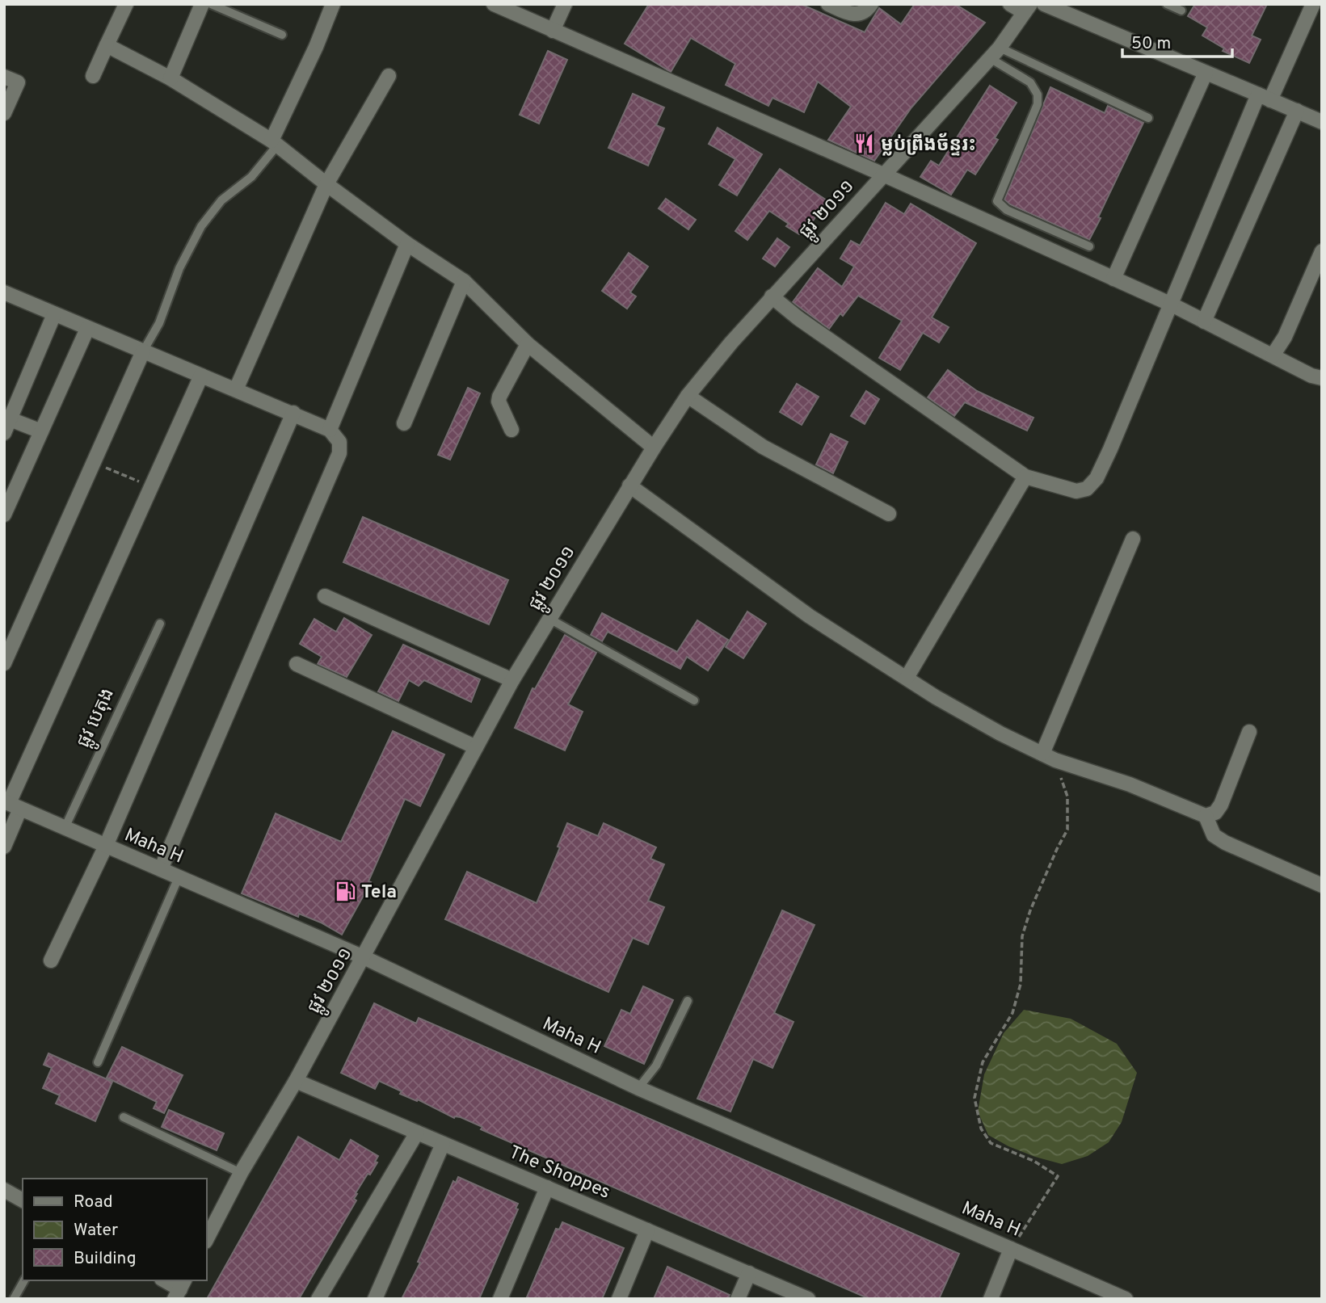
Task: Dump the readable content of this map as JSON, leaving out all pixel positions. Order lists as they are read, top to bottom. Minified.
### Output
{"streets":{"street":["ផ្លូវ ២០១១","Maha H","The Shoppes"],"lane":["ផ្លូវ បេតុង"]},"crossings":[["ផ្លូវ ២០១១","Maha H"],["ផ្លូវ ២០១១","The Shoppes"],["ផ្លូវ បេតុង","Maha H"]],"places":{"restaurant":["ម្លប់ព្រីងច័ន្ទរះ"],"fuel station":["Tela"]},"legend":["Road","Water","Building"],"scale_bar":"50 m"}
